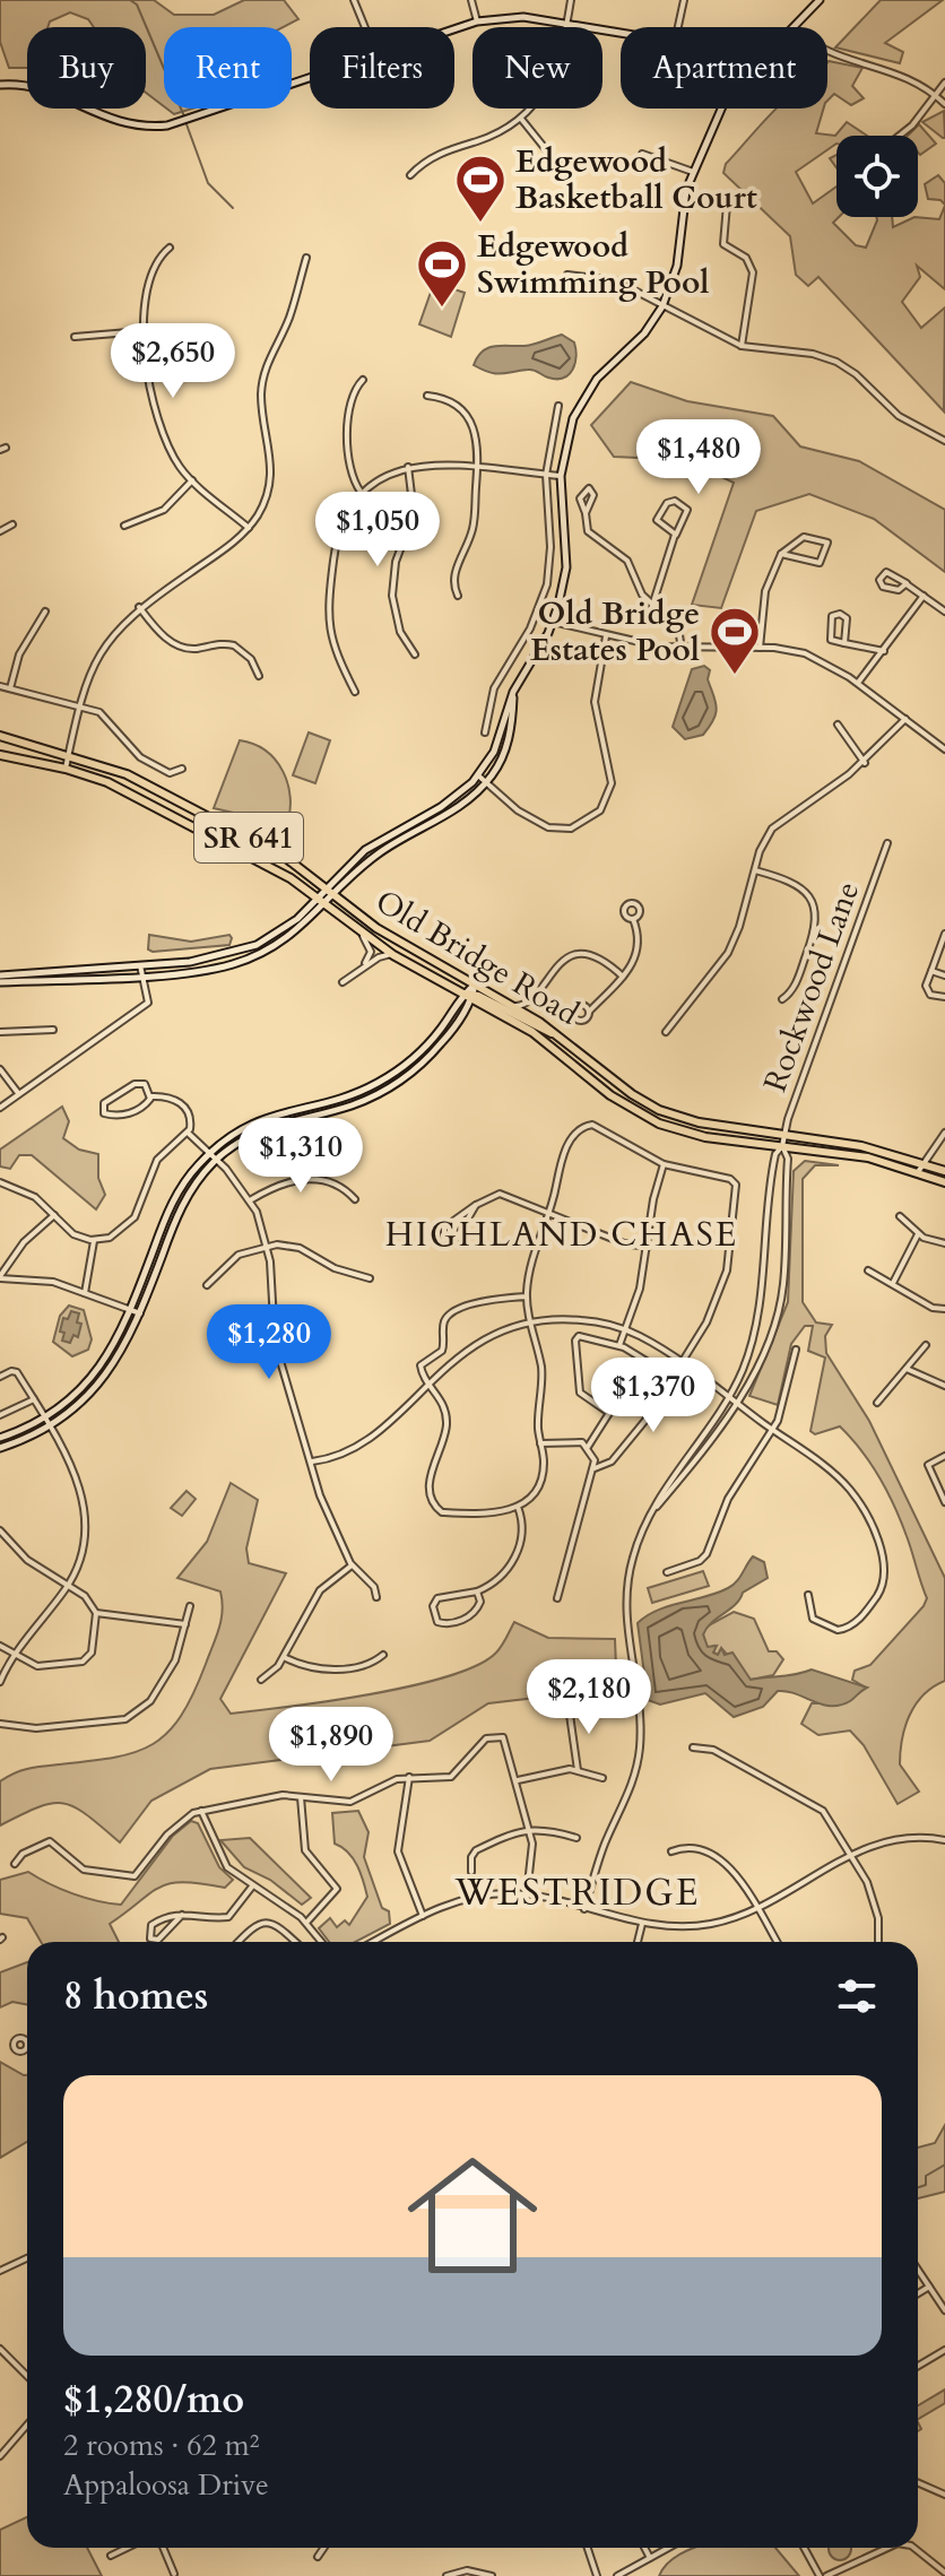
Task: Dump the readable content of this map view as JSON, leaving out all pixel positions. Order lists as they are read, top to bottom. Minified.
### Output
{"streets":{"main road":["SR 641","Old Bridge Road"],"street":["Rockwood Lane"]},"crossings":[["Old Bridge Road","Rockwood Lane"]],"districts":["HIGHLAND CHASE","WESTRIDGE"],"places":{"sports":["Edgewood Basketball Court","Edgewood Swimming Pool","Old Bridge Estates Pool"]},"page":{"chip":["Buy","Rent","Filters","New","Apartment"],"price":["$2,650","$1,480","$1,050","$1,310","$1,280","$1,370","$2,180","$1,890"],"heading":"8 homes","list":[{"name":"$1,280/mo","note":"2 rooms · 62 m² · Appaloosa Drive"}]}}
